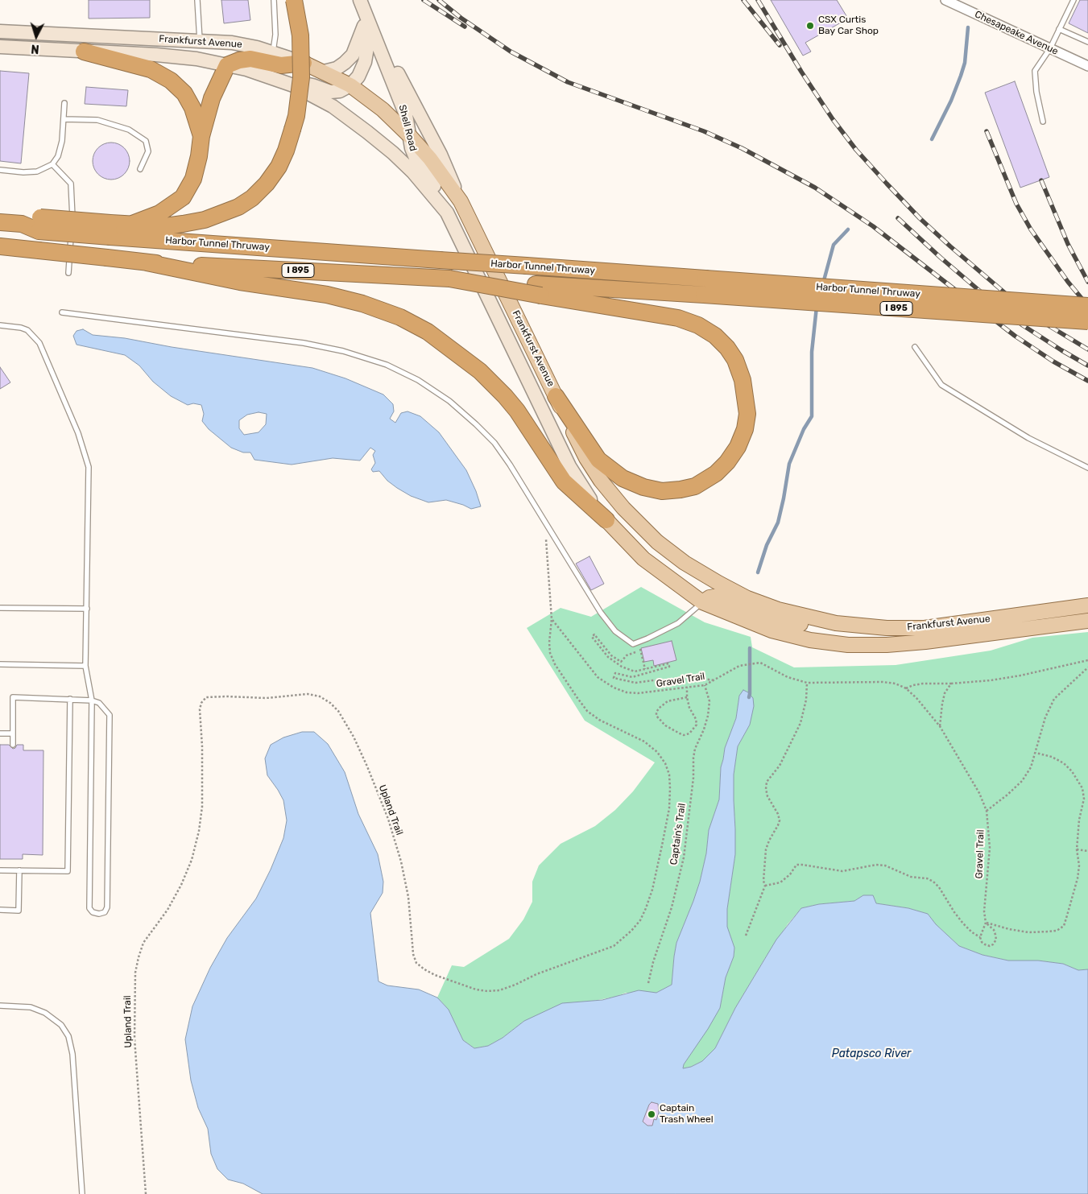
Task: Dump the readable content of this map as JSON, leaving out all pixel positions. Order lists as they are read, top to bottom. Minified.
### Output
{"streets":{"highway":["Harbor Tunnel Thruway","I 895"],"main road":["Frankfurst Avenue","Shell Road"],"street":["Chesapeake Avenue"],"path":["Gravel Trail","Upland Trail","Captain's Trail"]},"crossings":[["Frankfurst Avenue","Shell Road"],["Harbor Tunnel Thruway","I 895"],["Gravel Trail","Upland Trail"],["Gravel Trail","Captain's Trail"]],"water":["Patapsco River"],"places":["CSX Curtis Bay Car Shop","Captain Trash Wheel"],"north":"bottom"}
